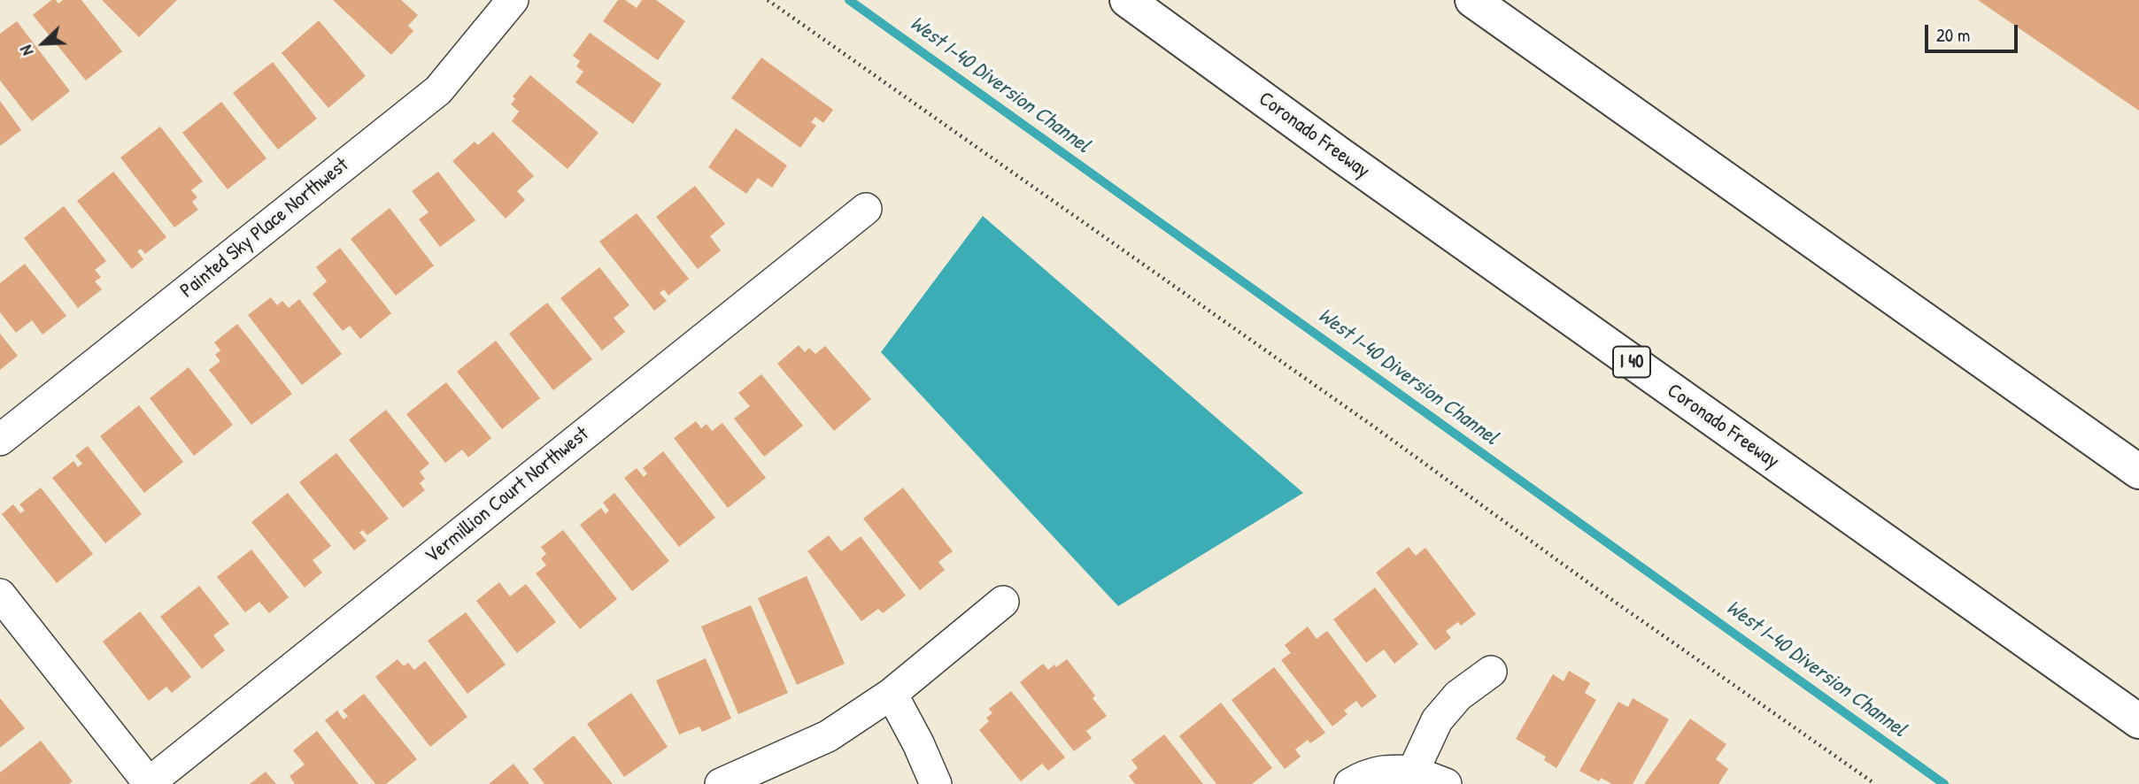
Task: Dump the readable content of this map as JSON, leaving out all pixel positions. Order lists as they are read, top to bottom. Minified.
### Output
{"streets":{"highway":["Coronado Freeway","I 40"],"street":["Painted Sky Place Northwest","Vermillion Court Northwest"]},"water":["West I-40 Diversion Channel"],"scale_bar":"20 m","north":"bottom left"}
